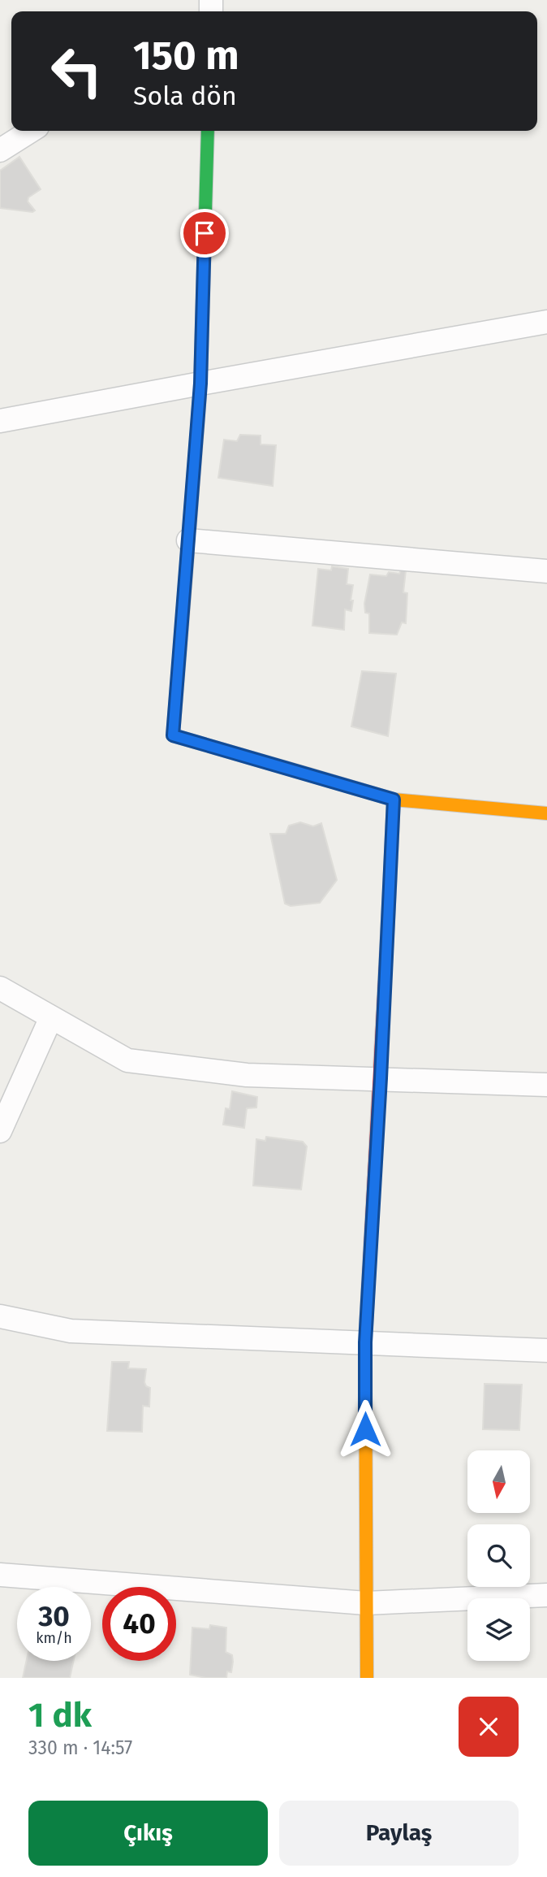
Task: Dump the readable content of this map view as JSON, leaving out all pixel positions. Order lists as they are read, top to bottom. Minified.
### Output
{"north":"bottom","page":{"turn":["150 m","Sola dön"],"speed":"30 km/h","limit":"40","heading":["1 dk","330 m · 14:57"],"buttons":["Çıkış","Paylaş"]}}
